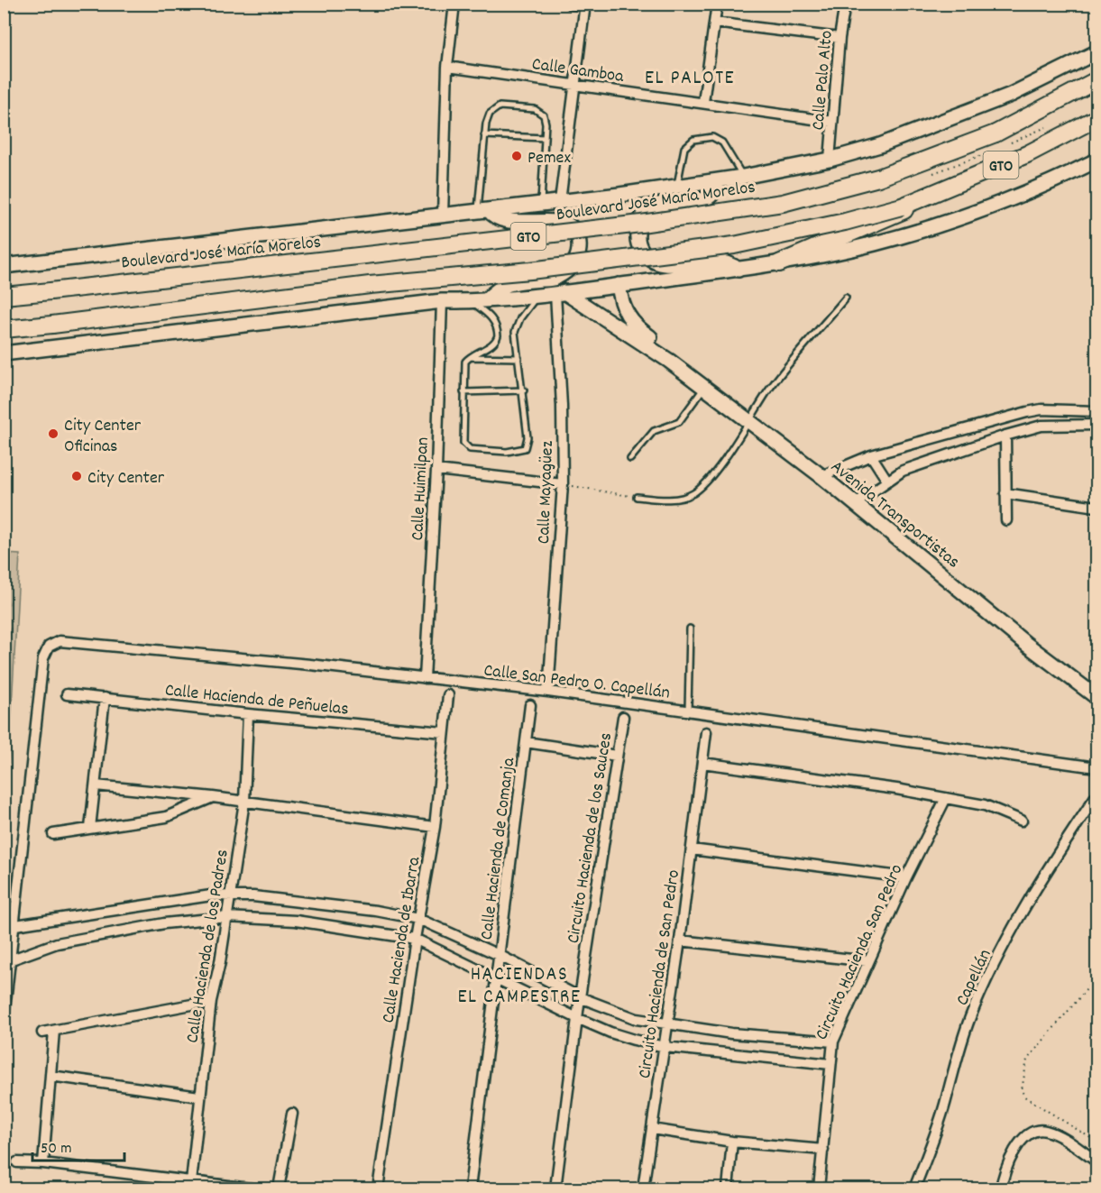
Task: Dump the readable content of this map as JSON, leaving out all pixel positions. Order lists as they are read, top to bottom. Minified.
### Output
{"streets":{"main road":["GTO","Boulevard José María Morelos"],"street":["Calle Gamboa","Calle Palo Alto","Calle Huimilpan","Calle Mayagüez","Avenida Transportistas","Calle San Pedro O. Capellán","Calle Hacienda de Peñuelas","Circuito Hacienda de los Sauces","Calle Hacienda de Comanja","Calle Hacienda de Ibarra","Calle Hacienda de los Padres","Circuito Hacienda San Pedro","Circuito Hacienda de San Pedro","Capellán"]},"crossings":[["Calle Gamboa","Calle Palo Alto"],["Calle Palo Alto","Boulevard José María Morelos"],["Calle Huimilpan","Calle San Pedro O. Capellán"],["Calle Mayagüez","Avenida Transportistas"],["Calle Mayagüez","Calle San Pedro O. Capellán"],["Calle Hacienda de Peñuelas","Calle Hacienda de Ibarra"],["Calle Hacienda de Peñuelas","Calle Hacienda de los Padres"]],"districts":["EL PALOTE","HACIENDAS EL CAMPESTRE"],"places":["Pemex","City Center Oficinas","City Center"],"scale_bar":"50 m"}
